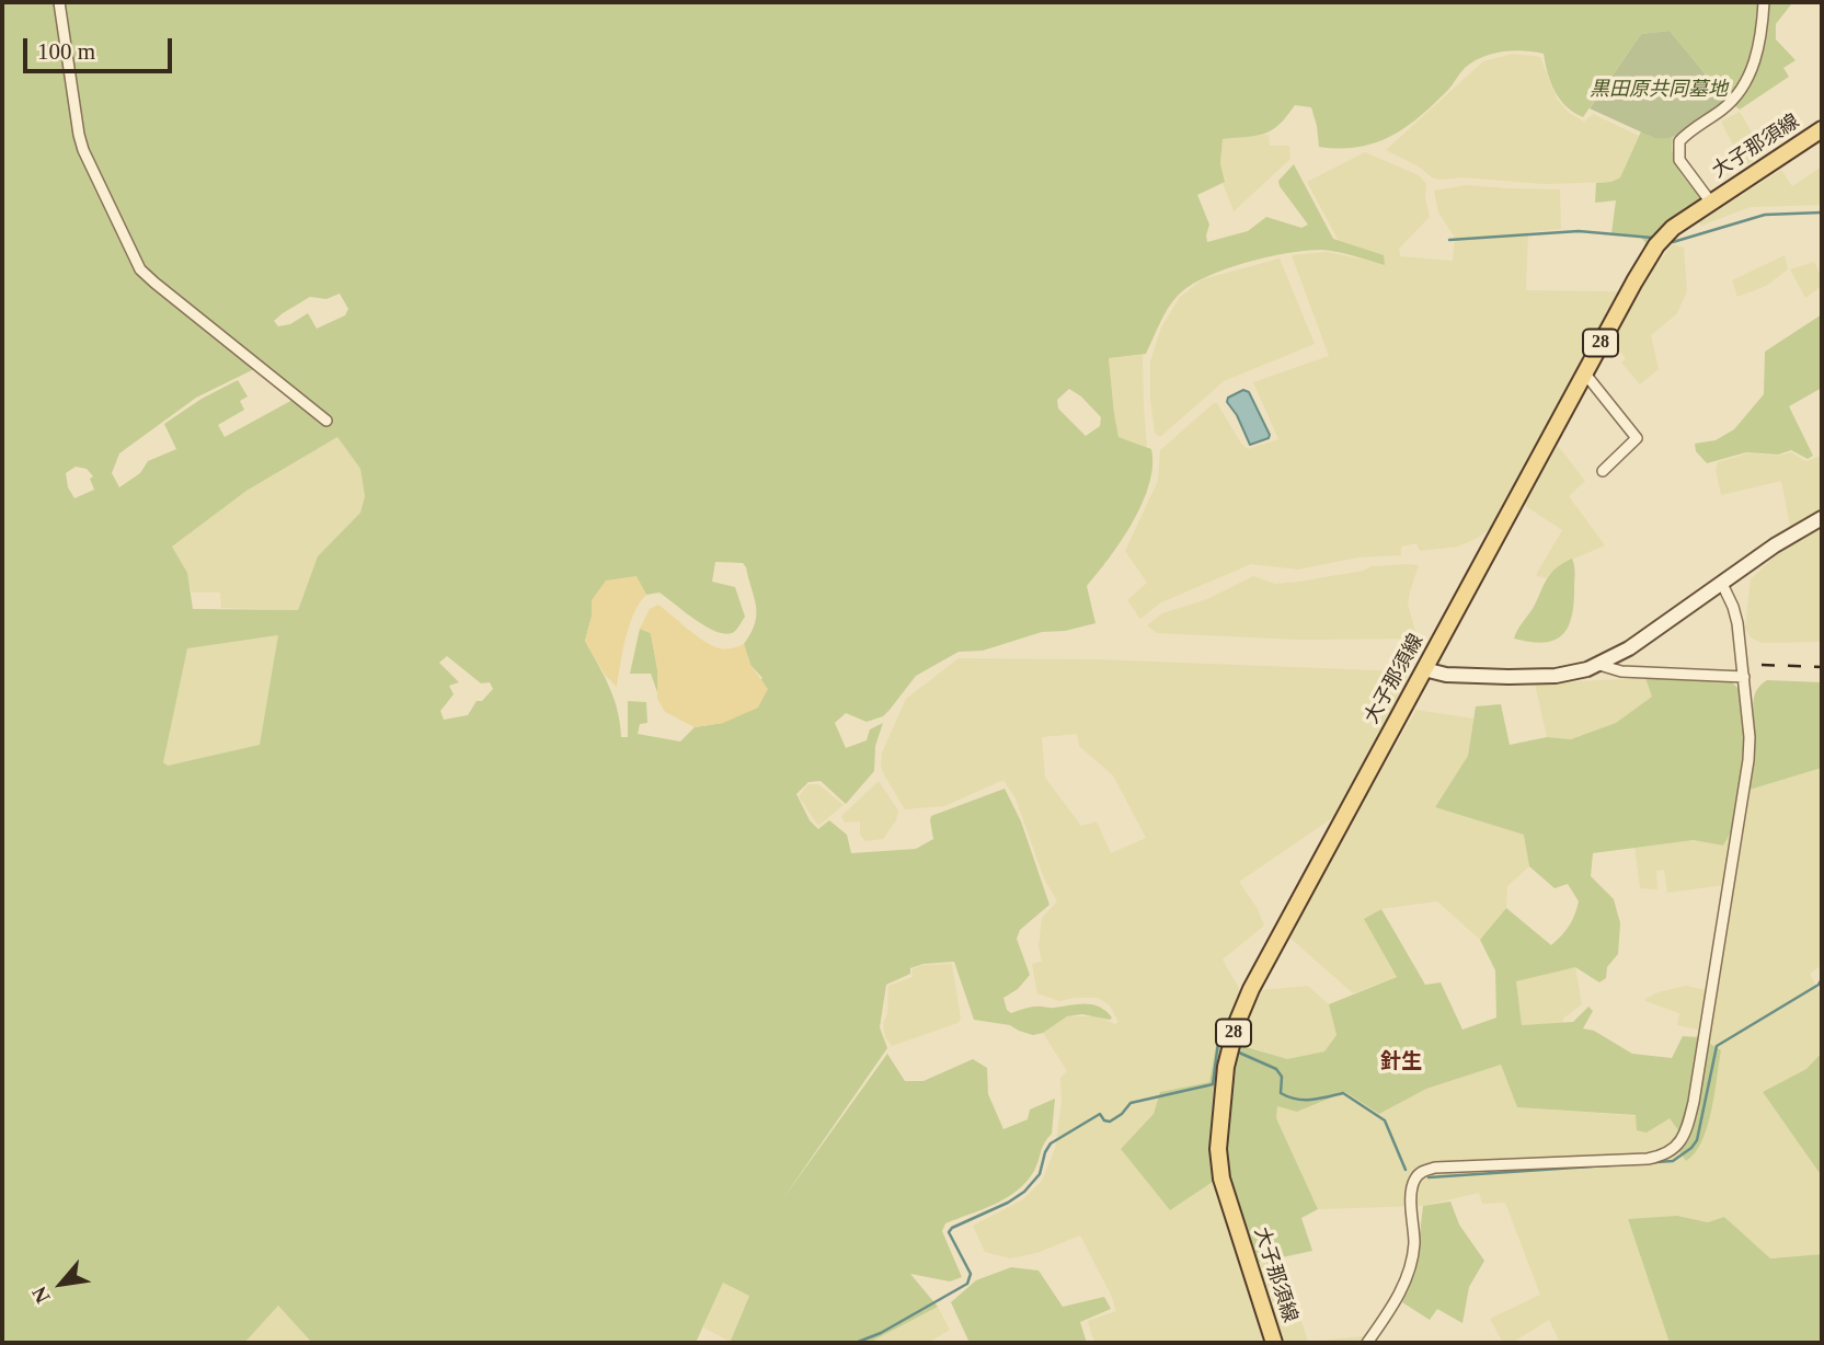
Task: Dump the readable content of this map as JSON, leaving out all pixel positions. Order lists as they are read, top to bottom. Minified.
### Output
{"streets":{"main road":["大子那須線","28"]},"districts":["針生"],"parks":["黒田原共同墓地"],"scale_bar":"100 m","north":"bottom left"}
